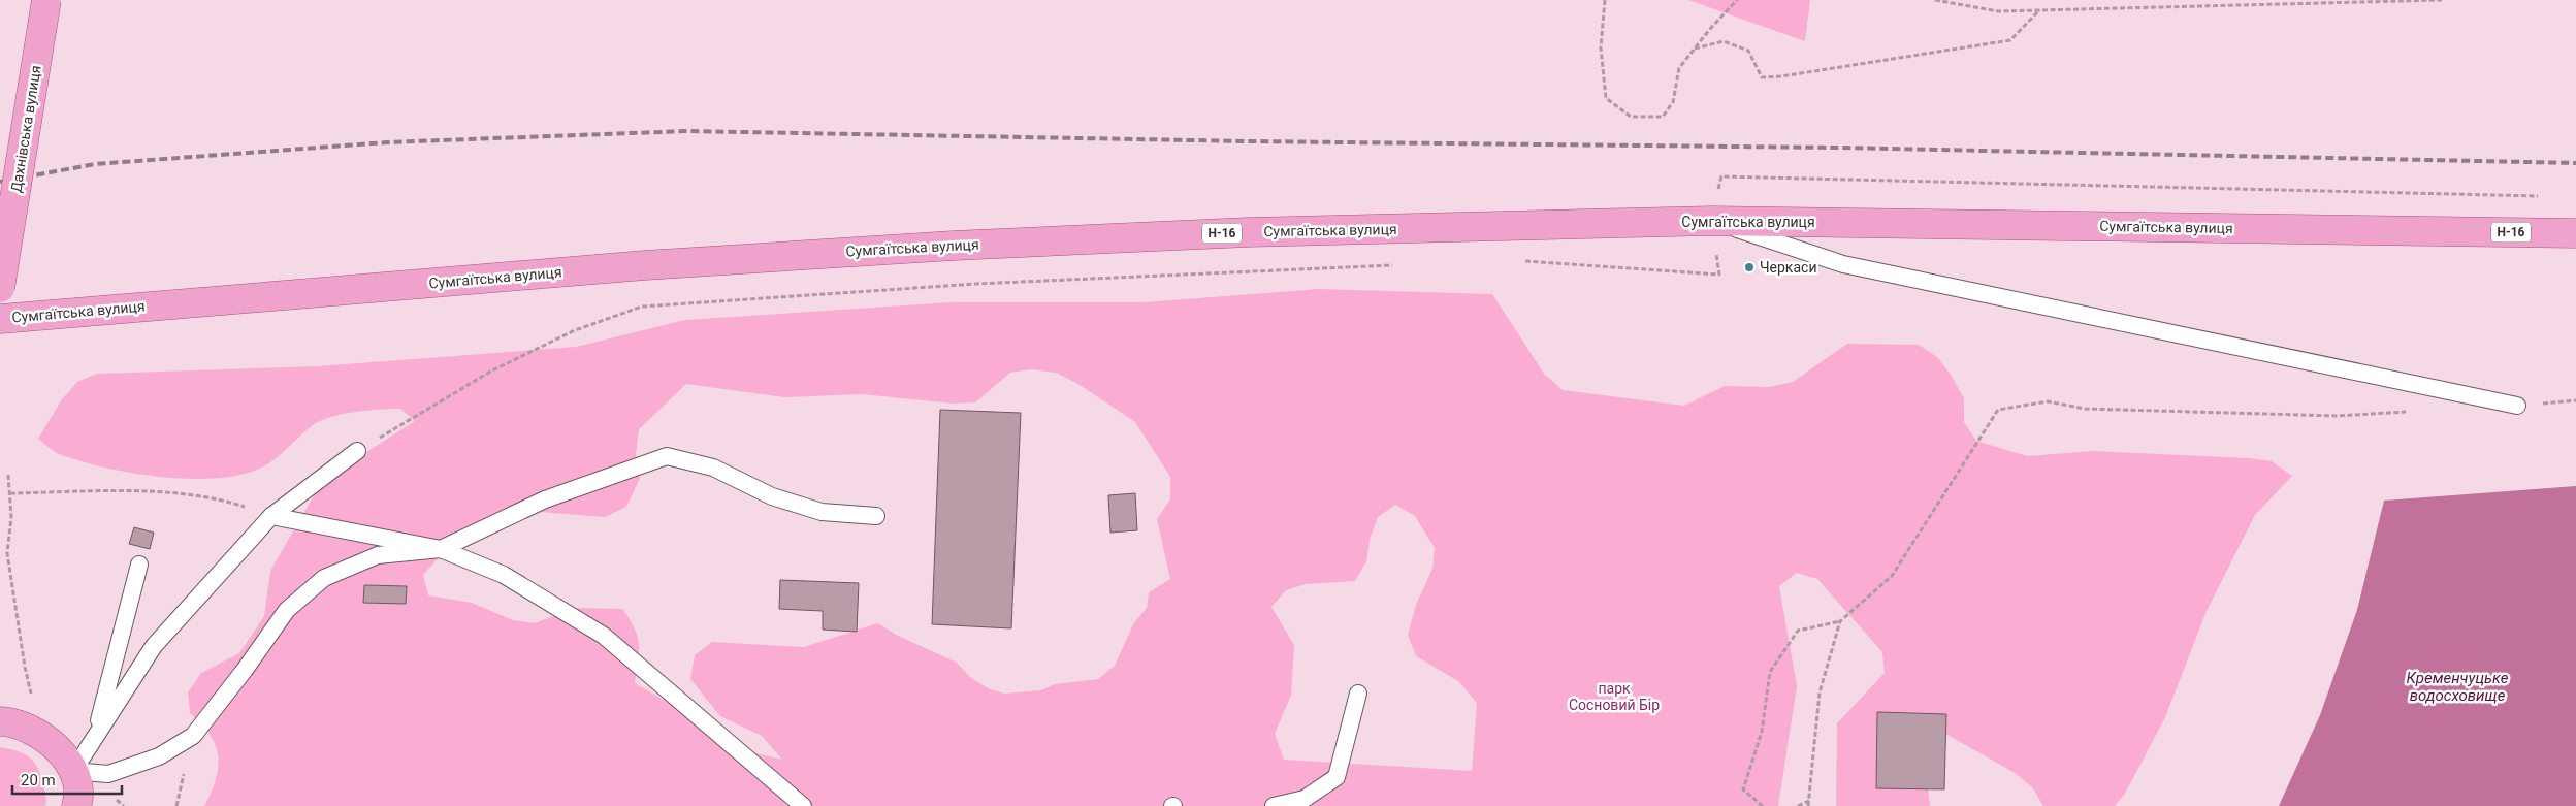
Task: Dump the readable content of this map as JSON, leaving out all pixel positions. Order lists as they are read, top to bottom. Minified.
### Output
{"streets":{"main road":["Дахнівська вулиця","Сумгаїтська вулиця","Н-16"]},"water":["Кременчуцьке водосховище"],"parks":["парк Сосновий Бір"],"places":["Черкаси"],"scale_bar":"20 m"}
